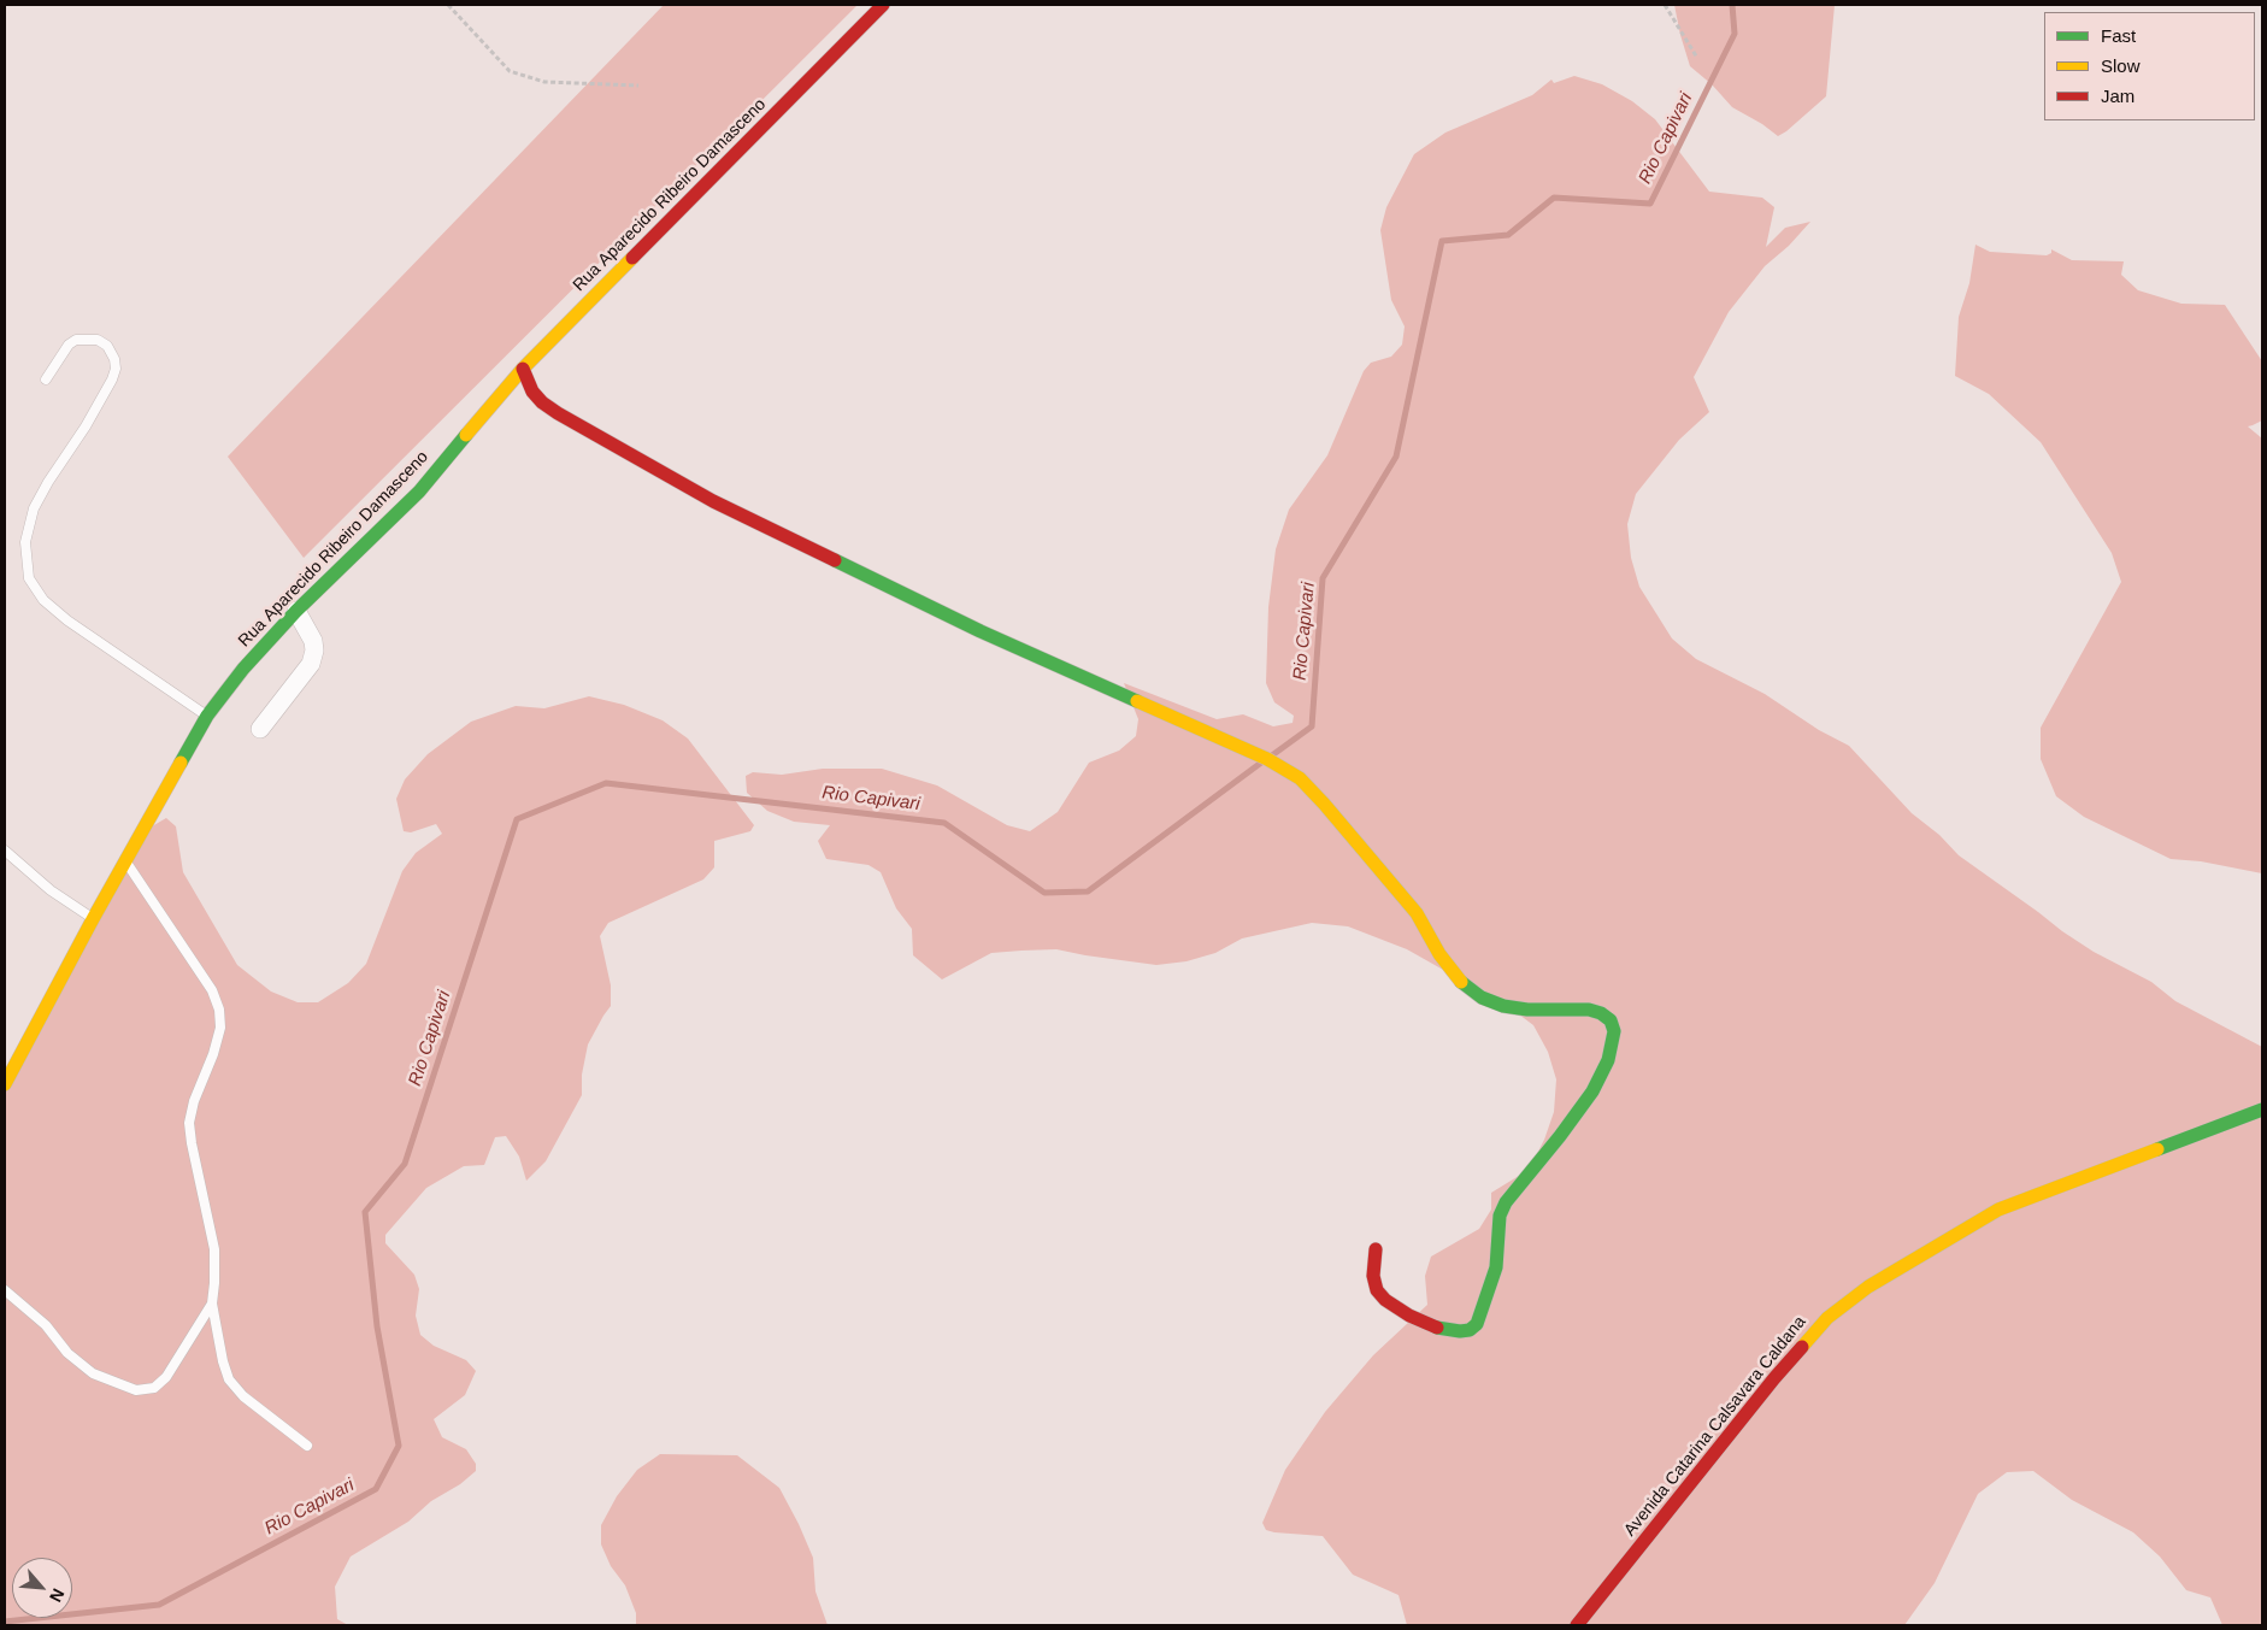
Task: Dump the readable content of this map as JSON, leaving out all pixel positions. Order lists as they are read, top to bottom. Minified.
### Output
{"streets":{"street":["Rua Aparecido Ribeiro Damasceno","Avenida Catarina Calsavara Caldana"]},"water":["Rio Capivari"],"legend":["Fast","Slow","Jam"],"north":"bottom right"}
